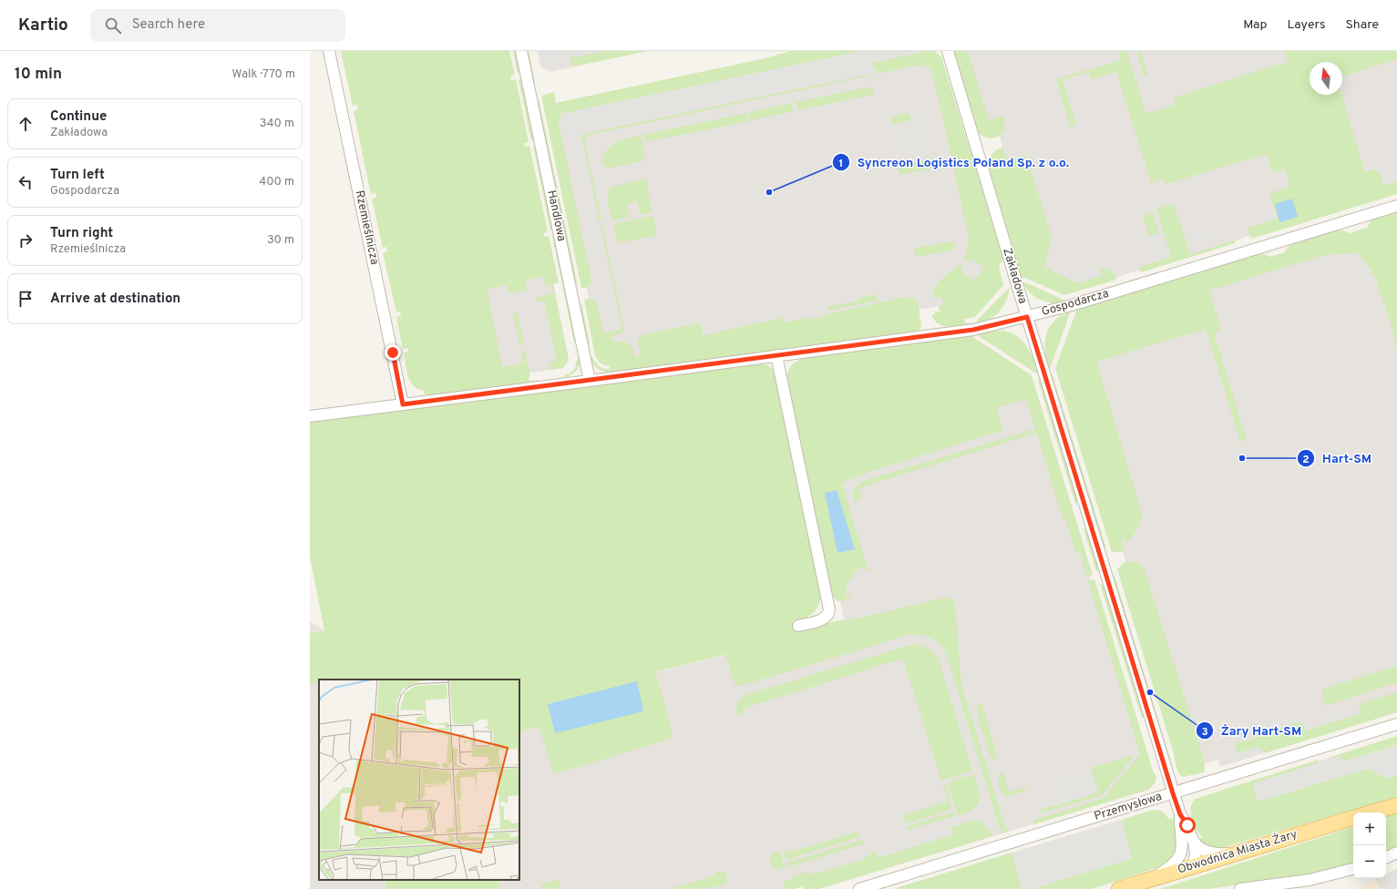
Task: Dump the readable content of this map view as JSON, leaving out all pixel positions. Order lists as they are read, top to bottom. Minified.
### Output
{"streets":{"main road":["Obwodnica Miasta Żary"],"street":["Handlowa","Rzemieślnicza","Zakładowa","Gospodarcza","Przemysłowa"]},"crossings":[["Handlowa","Gospodarcza"],["Rzemieślnicza","Gospodarcza"],["Zakładowa","Gospodarcza"],["Zakładowa","Przemysłowa"],["Zakładowa","Obwodnica Miasta Żary"]],"places":["Syncreon Logistics Poland Sp. z o.o.","Hart-SM","Żary Hart-SM"],"north":"top","page":{"header":"Kartio","search":"Search here","nav":["Map","Layers","Share"],"heading":["10 min","Walk · 770 m"],"list":[["Continue","Zakładowa","340 m"],["Turn left","Gospodarcza","400 m"],["Turn right","Rzemieślnicza","30 m"],"Arrive at destination"],"map_buttons":["+","−"]}}
